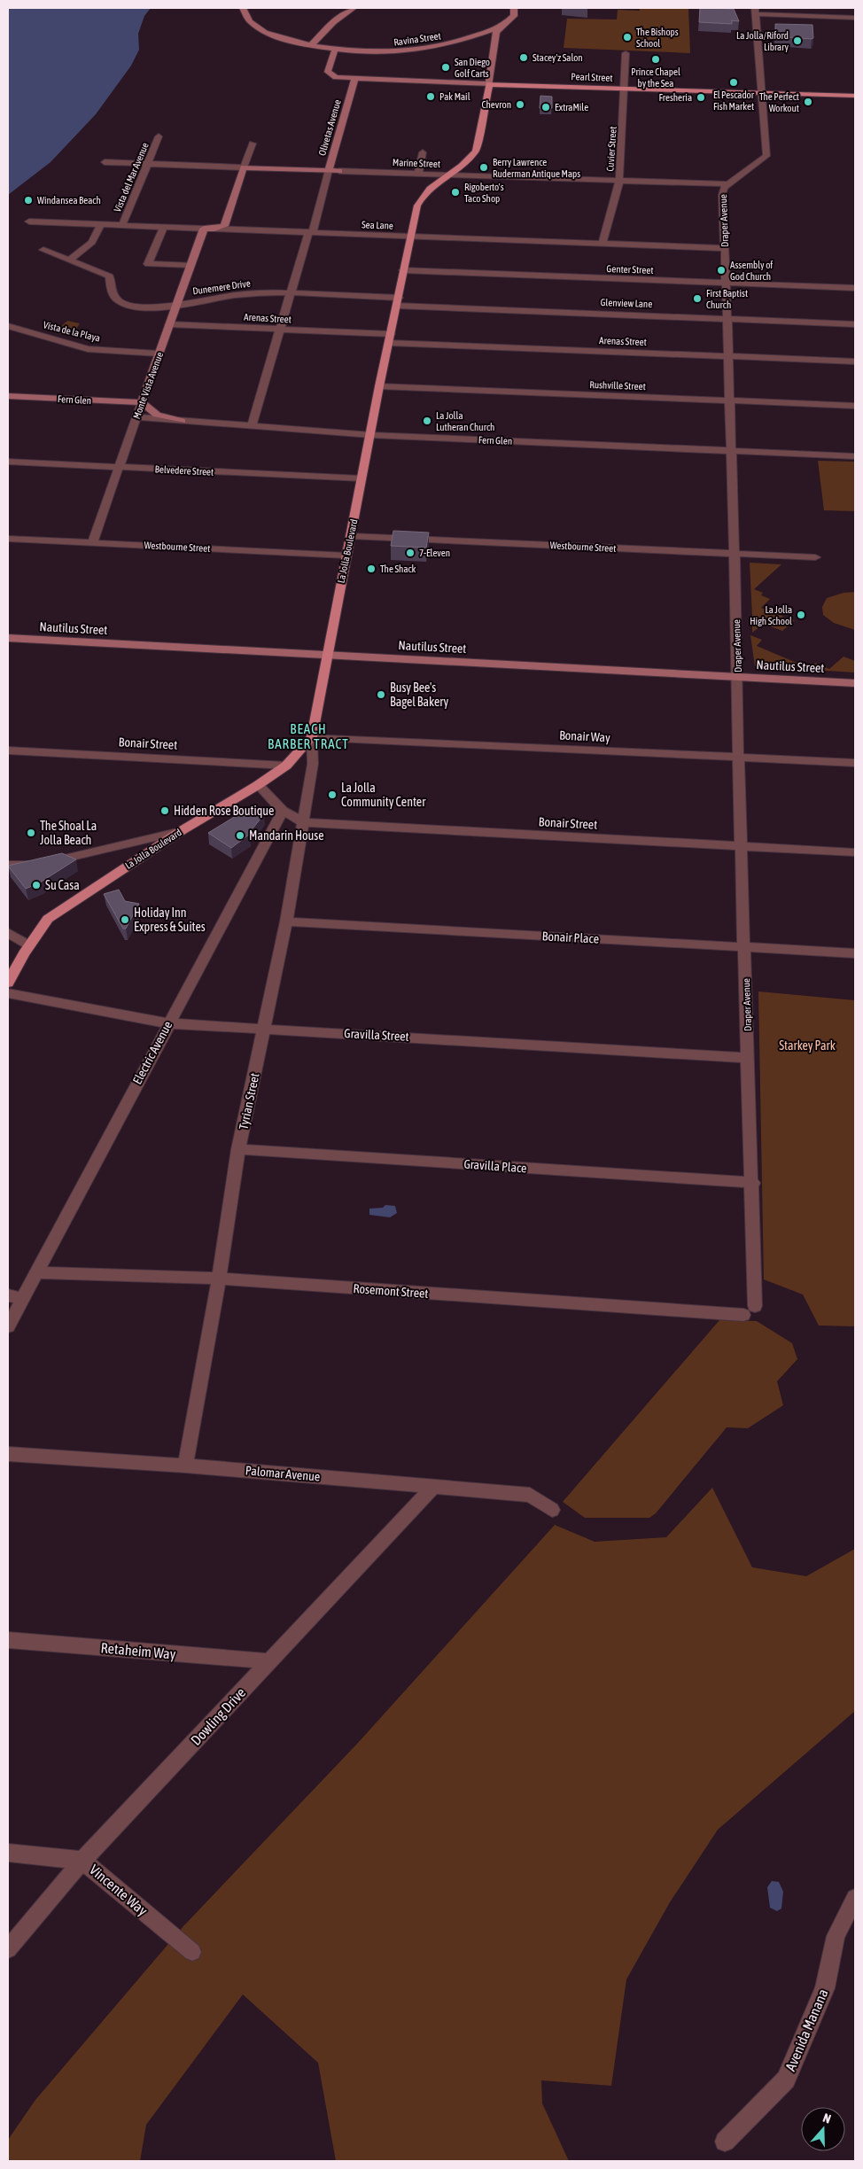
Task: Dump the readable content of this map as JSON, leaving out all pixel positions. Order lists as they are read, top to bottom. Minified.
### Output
{"streets":{"main road":["Pearl Street","La Jolla Boulevard"],"street":["Ravina Street","Olivetas Avenue","Cuvier Street","Marine Street","Vista del Mar Avenue","Draper Avenue","Sea Lane","Genter Street","Dunemere Drive","Glenview Lane","Arenas Street","Vista de la Playa","Monte Vista Avenue","Rushville Street","Fern Glen","Belvedere Street","Westbourne Street","Nautilus Street","Bonair Way","Bonair Street","Bonair Place","Gravilla Street","Electric Avenue","Tyrian Street","Gravilla Place","Rosemont Street","Palomar Avenue","Retaheim Way","Dowling Drive","Vincente Way","Avenida Manana"]},"crossings":[["Ravina Street","La Jolla Boulevard"],["Pearl Street","Olivetas Avenue"],["Pearl Street","Cuvier Street"],["Pearl Street","Draper Avenue"],["Pearl Street","La Jolla Boulevard"],["Olivetas Avenue","Marine Street"],["Olivetas Avenue","Sea Lane"],["Olivetas Avenue","Dunemere Drive"],["Olivetas Avenue","Arenas Street"],["Olivetas Avenue","Fern Glen"],["Cuvier Street","Marine Street"],["Cuvier Street","Sea Lane"],["Marine Street","Vista del Mar Avenue"],["Marine Street","Draper Avenue"],["Marine Street","La Jolla Boulevard"],["Vista del Mar Avenue","Sea Lane"],["Draper Avenue","Sea Lane"],["Draper Avenue","Genter Street"],["Draper Avenue","Glenview Lane"],["Draper Avenue","Arenas Street"],["Draper Avenue","Rushville Street"],["Draper Avenue","Fern Glen"],["Draper Avenue","Westbourne Street"],["Draper Avenue","Nautilus Street"],["Draper Avenue","Bonair Way"],["Draper Avenue","Bonair Street"],["Draper Avenue","Bonair Place"],["Draper Avenue","Gravilla Street"],["Draper Avenue","Gravilla Place"],["Sea Lane","Monte Vista Avenue"],["Sea Lane","La Jolla Boulevard"],["Genter Street","La Jolla Boulevard"],["Dunemere Drive","Glenview Lane"],["Dunemere Drive","Monte Vista Avenue"],["Dunemere Drive","La Jolla Boulevard"],["Glenview Lane","La Jolla Boulevard"],["Arenas Street","Monte Vista Avenue"],["Arenas Street","La Jolla Boulevard"],["Vista de la Playa","Monte Vista Avenue"],["Monte Vista Avenue","Fern Glen"],["Monte Vista Avenue","Belvedere Street"],["Monte Vista Avenue","Westbourne Street"],["Rushville Street","La Jolla Boulevard"],["Fern Glen","La Jolla Boulevard"],["Belvedere Street","La Jolla Boulevard"],["Westbourne Street","La Jolla Boulevard"],["La Jolla Boulevard","Nautilus Street"],["La Jolla Boulevard","Bonair Way"],["La Jolla Boulevard","Bonair Street"],["La Jolla Boulevard","Tyrian Street"],["Bonair Way","Tyrian Street"],["Bonair Street","Electric Avenue"],["Bonair Street","Tyrian Street"],["Bonair Place","Tyrian Street"],["Gravilla Street","Electric Avenue"],["Gravilla Street","Tyrian Street"],["Electric Avenue","Rosemont Street"],["Tyrian Street","Gravilla Place"],["Tyrian Street","Rosemont Street"],["Tyrian Street","Palomar Avenue"],["Palomar Avenue","Dowling Drive"],["Retaheim Way","Dowling Drive"],["Dowling Drive","Vincente Way"]],"districts":["BEACH BARBER TRACT"],"parks":["Starkey Park"],"places":["The Bishops School","La Jolla/Riford Library","Stacey'z Salon","Prince Chapel by the Sea","San Diego Golf Carts","El Pescador Fish Market","Pak Mail","Fresheria","The Perfect Workout","Chevron","ExtraMile","Berry Lawrence Ruderman Antique Maps","Rigoberto's Taco Shop","Windansea Beach","Assembly of God Church","First Baptist Church","La Jolla Lutheran Church","7-Eleven","The Shack","La Jolla High School","Busy Bee's Bagel Bakery","La Jolla Community Center","Hidden Rose Boutique","The Shoal La Jolla Beach","Mandarin House","Su Casa","Holiday Inn Express & Suites"],"north":"top"}
